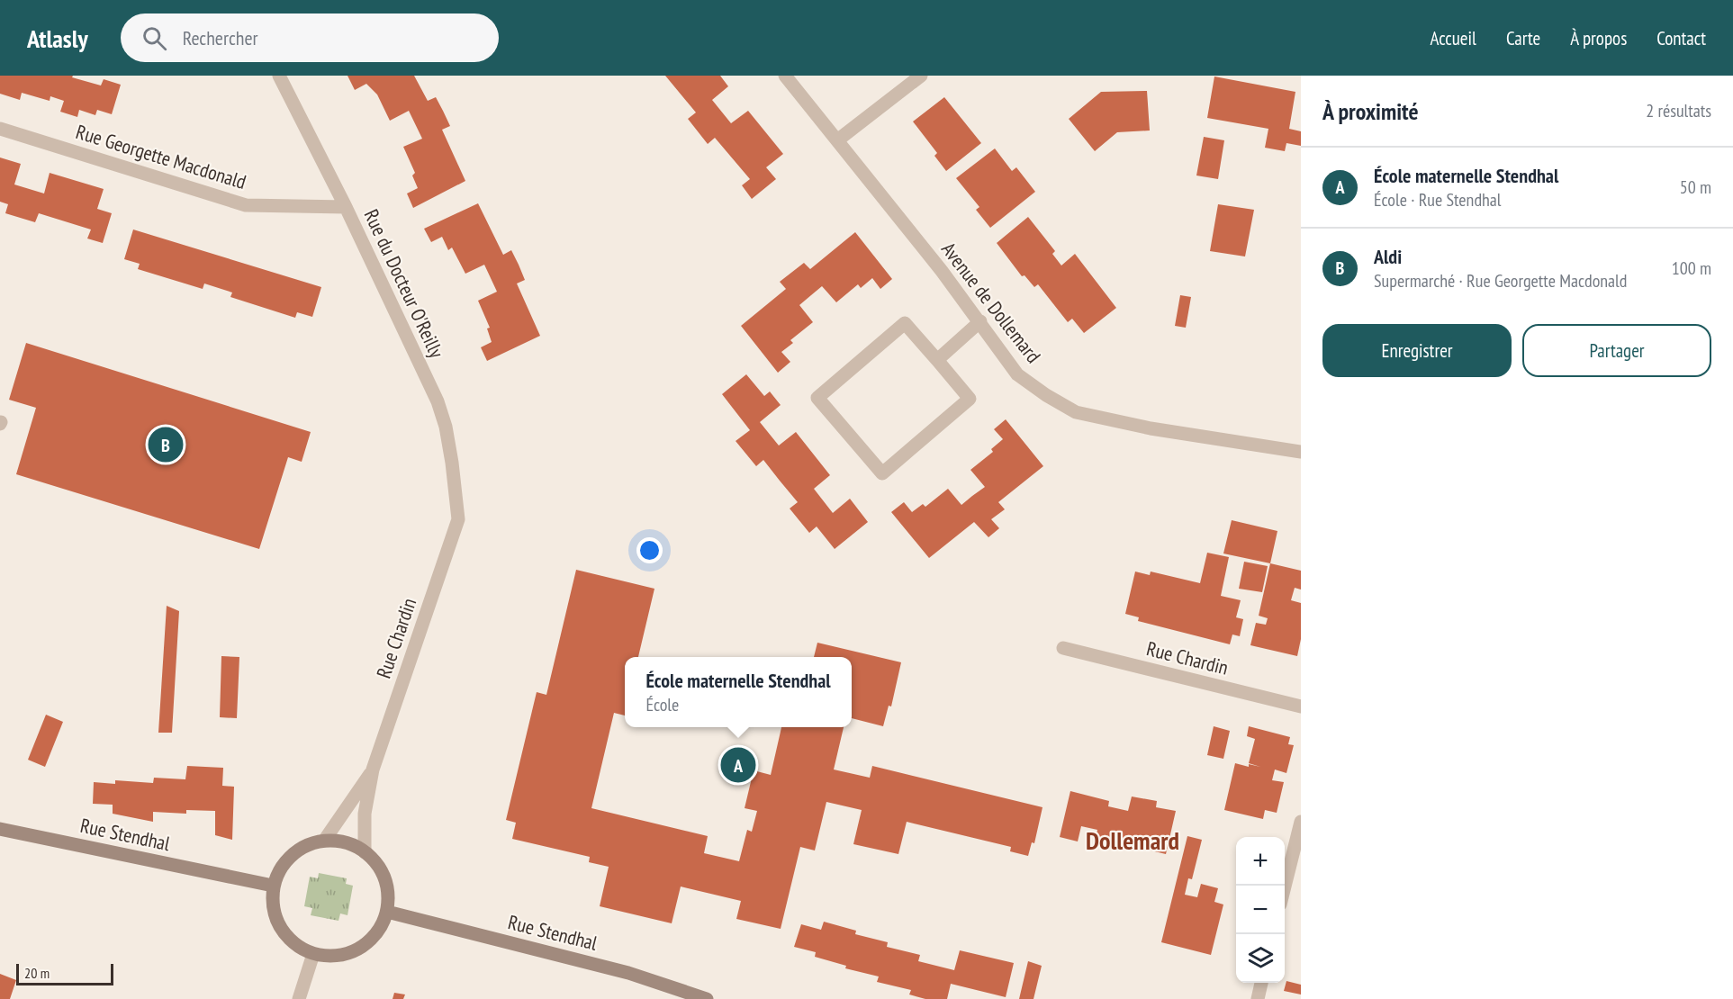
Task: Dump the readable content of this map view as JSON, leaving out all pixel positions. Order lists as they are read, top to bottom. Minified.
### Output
{"streets":{"street":["Rue Georgette Macdonald","Rue du Docteur O'Reilly","Avenue de Dollemard","Rue Chardin","Rue Stendhal"]},"crossings":[["Rue Georgette Macdonald","Rue du Docteur O'Reilly"],["Rue du Docteur O'Reilly","Rue Chardin"],["Rue Chardin","Rue Stendhal"]],"districts":["Dollemard"],"scale_bar":"20 m","page":{"header":"Atlasly","search":"Rechercher","nav":["Accueil","Carte","À propos","Contact"],"heading":["À proximité","2 résultats"],"list":[{"mark":"A","name":"École maternelle Stendhal","note":"École · Rue Stendhal","value":"50 m"},{"mark":"B","name":"Aldi","note":"Supermarché · Rue Georgette Macdonald","value":"100 m"}],"buttons":["Enregistrer","Partager"],"pins":["B","A"],"popup":["École maternelle Stendhal","École"],"map_buttons":["+","−"],"scale":"20 m"}}
